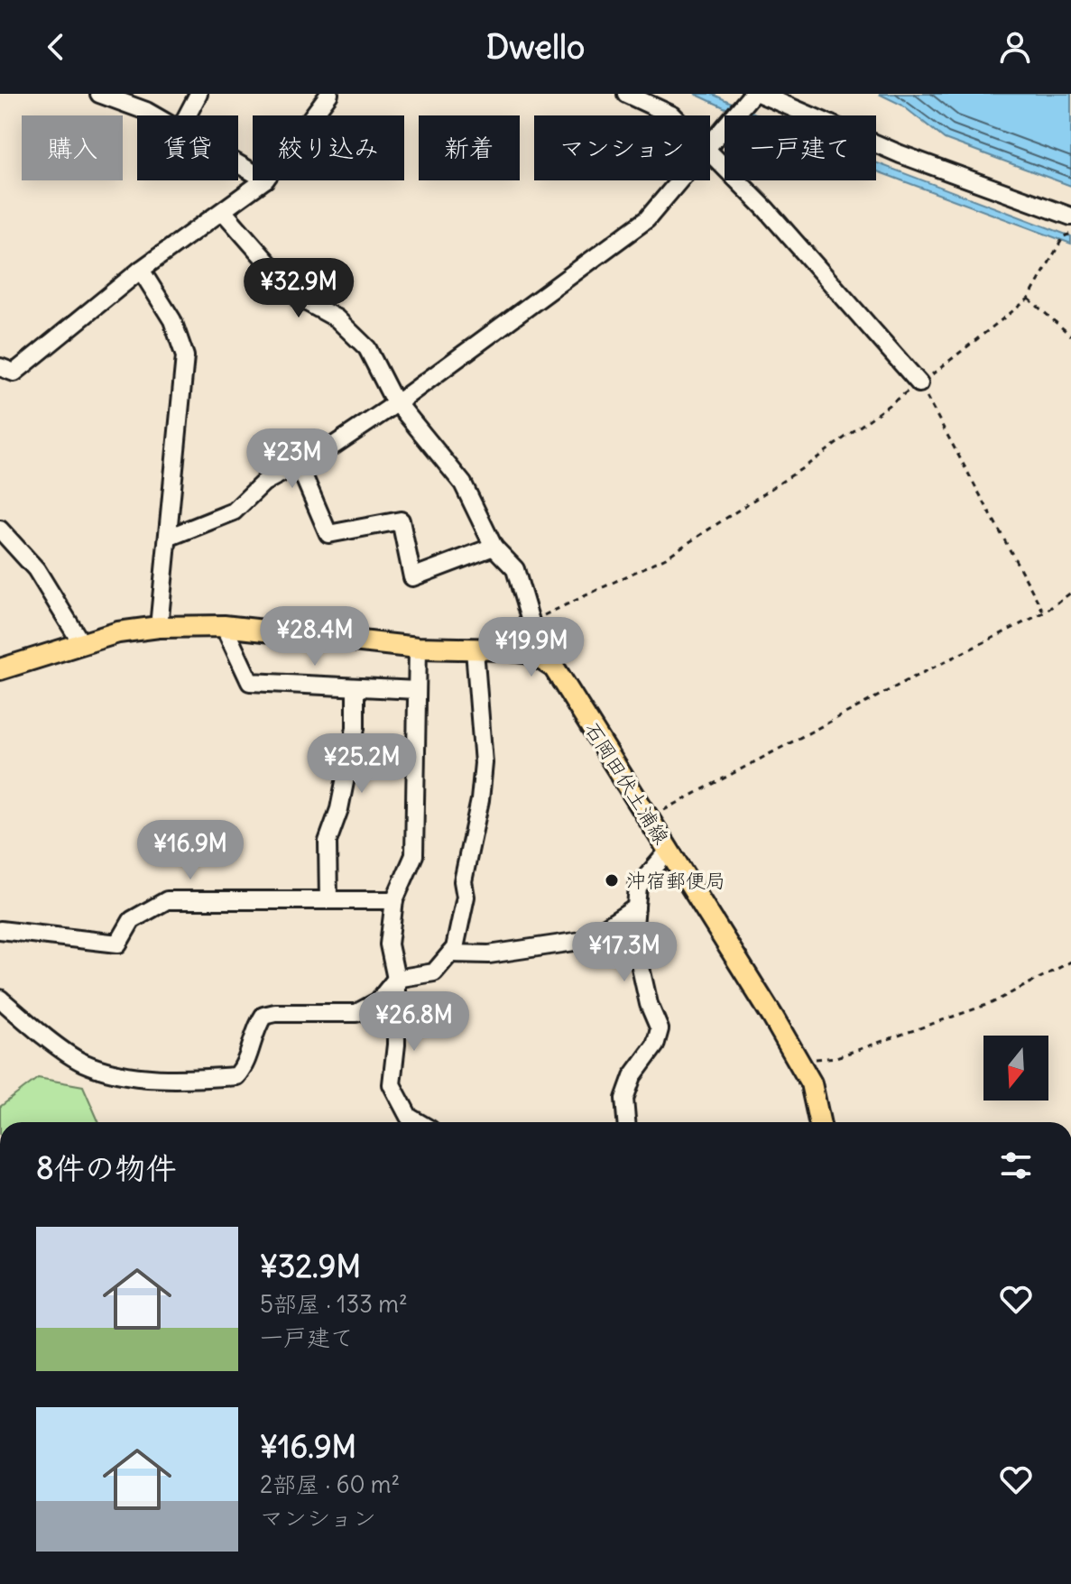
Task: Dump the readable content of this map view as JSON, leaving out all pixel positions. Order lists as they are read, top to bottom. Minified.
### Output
{"streets":{"main road":["石岡田伏土浦線"]},"places":["沖宿郵便局"],"north":"bottom","page":{"header":"Dwello","chip":["購入","賃貸","絞り込み","新着","マンション","一戸建て"],"price":["¥32.9M","¥23M","¥28.4M","¥19.9M","¥25.2M","¥16.9M","¥17.3M","¥26.8M"],"heading":"8件の物件","list":[{"name":"¥32.9M","note":"5部屋 · 133 m² · 一戸建て"},{"name":"¥16.9M","note":"2部屋 · 60 m² · マンション"}]}}
